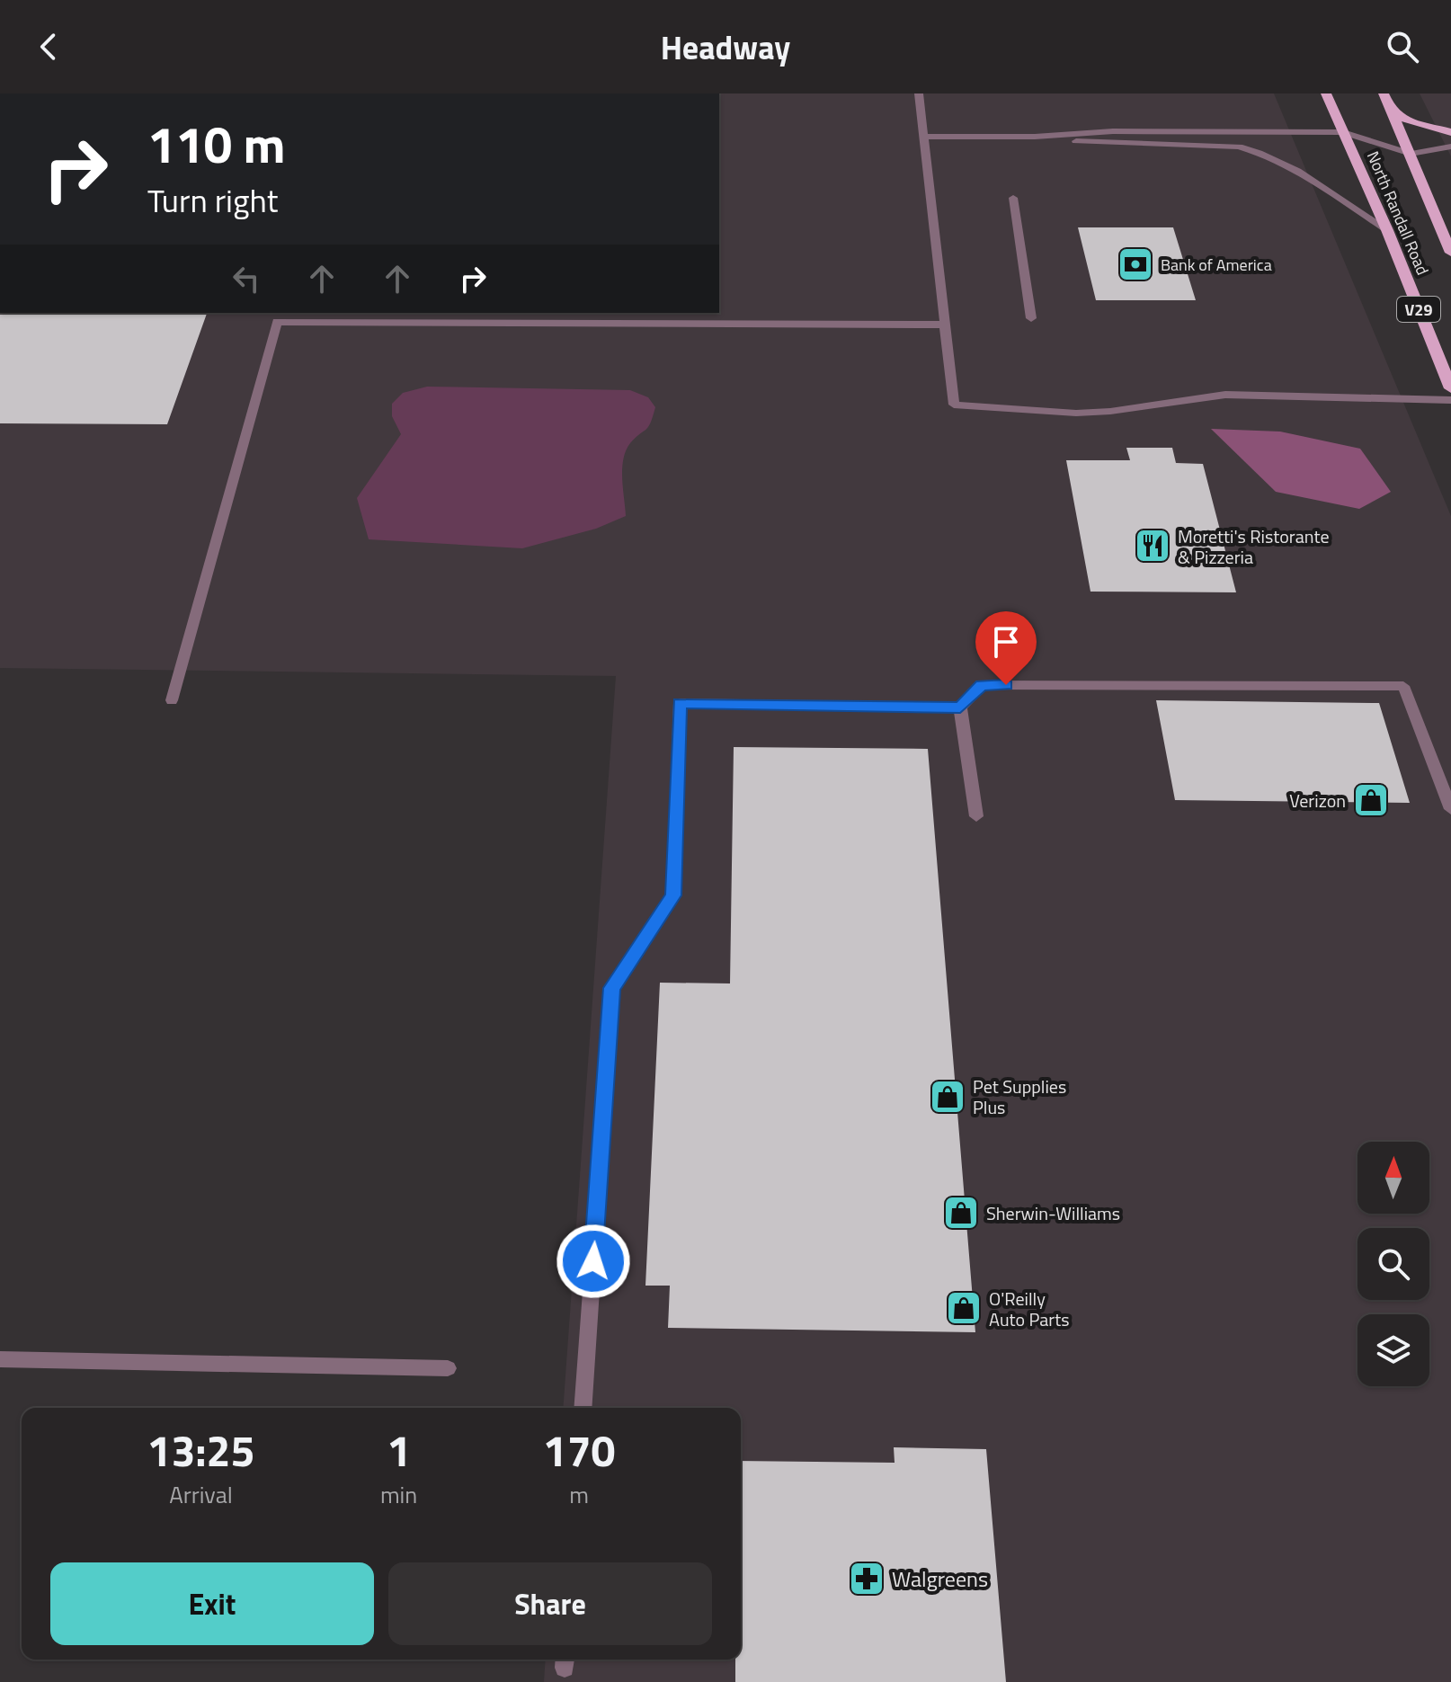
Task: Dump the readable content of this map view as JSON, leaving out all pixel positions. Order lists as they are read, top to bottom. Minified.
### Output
{"streets":{"main road":["North Randall Road","V29"]},"places":{"bank":["Bank of America"],"restaurant":["Moretti's Ristorante & Pizzeria"],"shop":["Verizon","Pet Supplies Plus","Sherwin-Williams","O'Reilly Auto Parts"],"pharmacy":["Walgreens"]},"north":"top","page":{"header":"Headway","turn":["110 m","Turn right"],"eta":["13:25","Arrival","1","min","170","m"],"buttons":["Exit","Share"]}}
